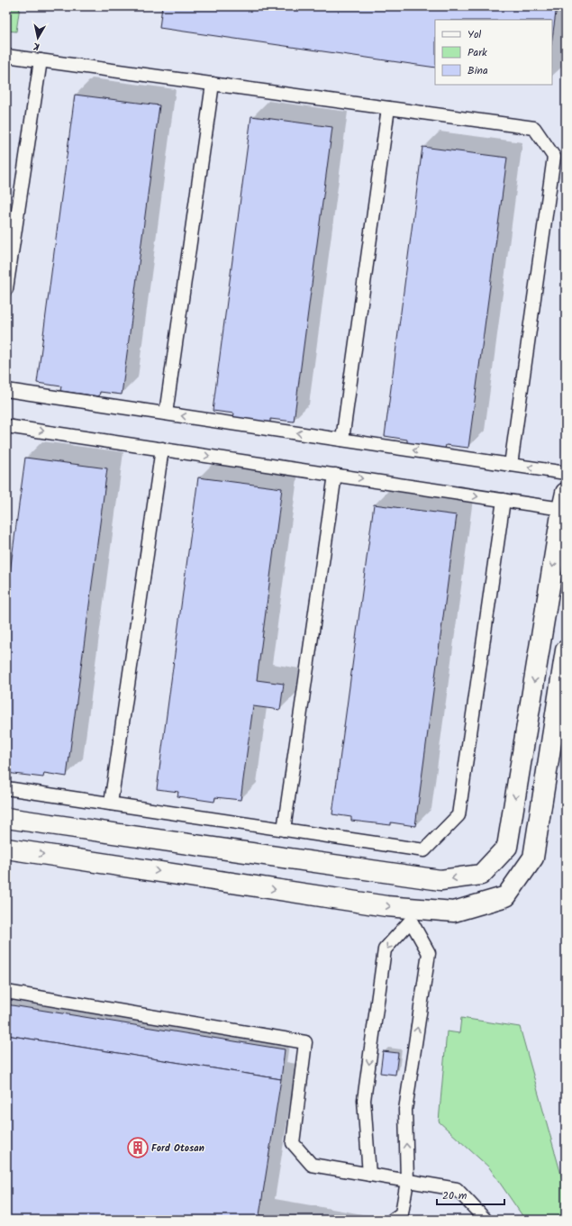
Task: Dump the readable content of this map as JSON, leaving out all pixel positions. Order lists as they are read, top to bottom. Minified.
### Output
{"places":{"building":["Ford Otosan"]},"legend":["Yol","Park","Bina"],"scale_bar":"20 m","north":"bottom"}
